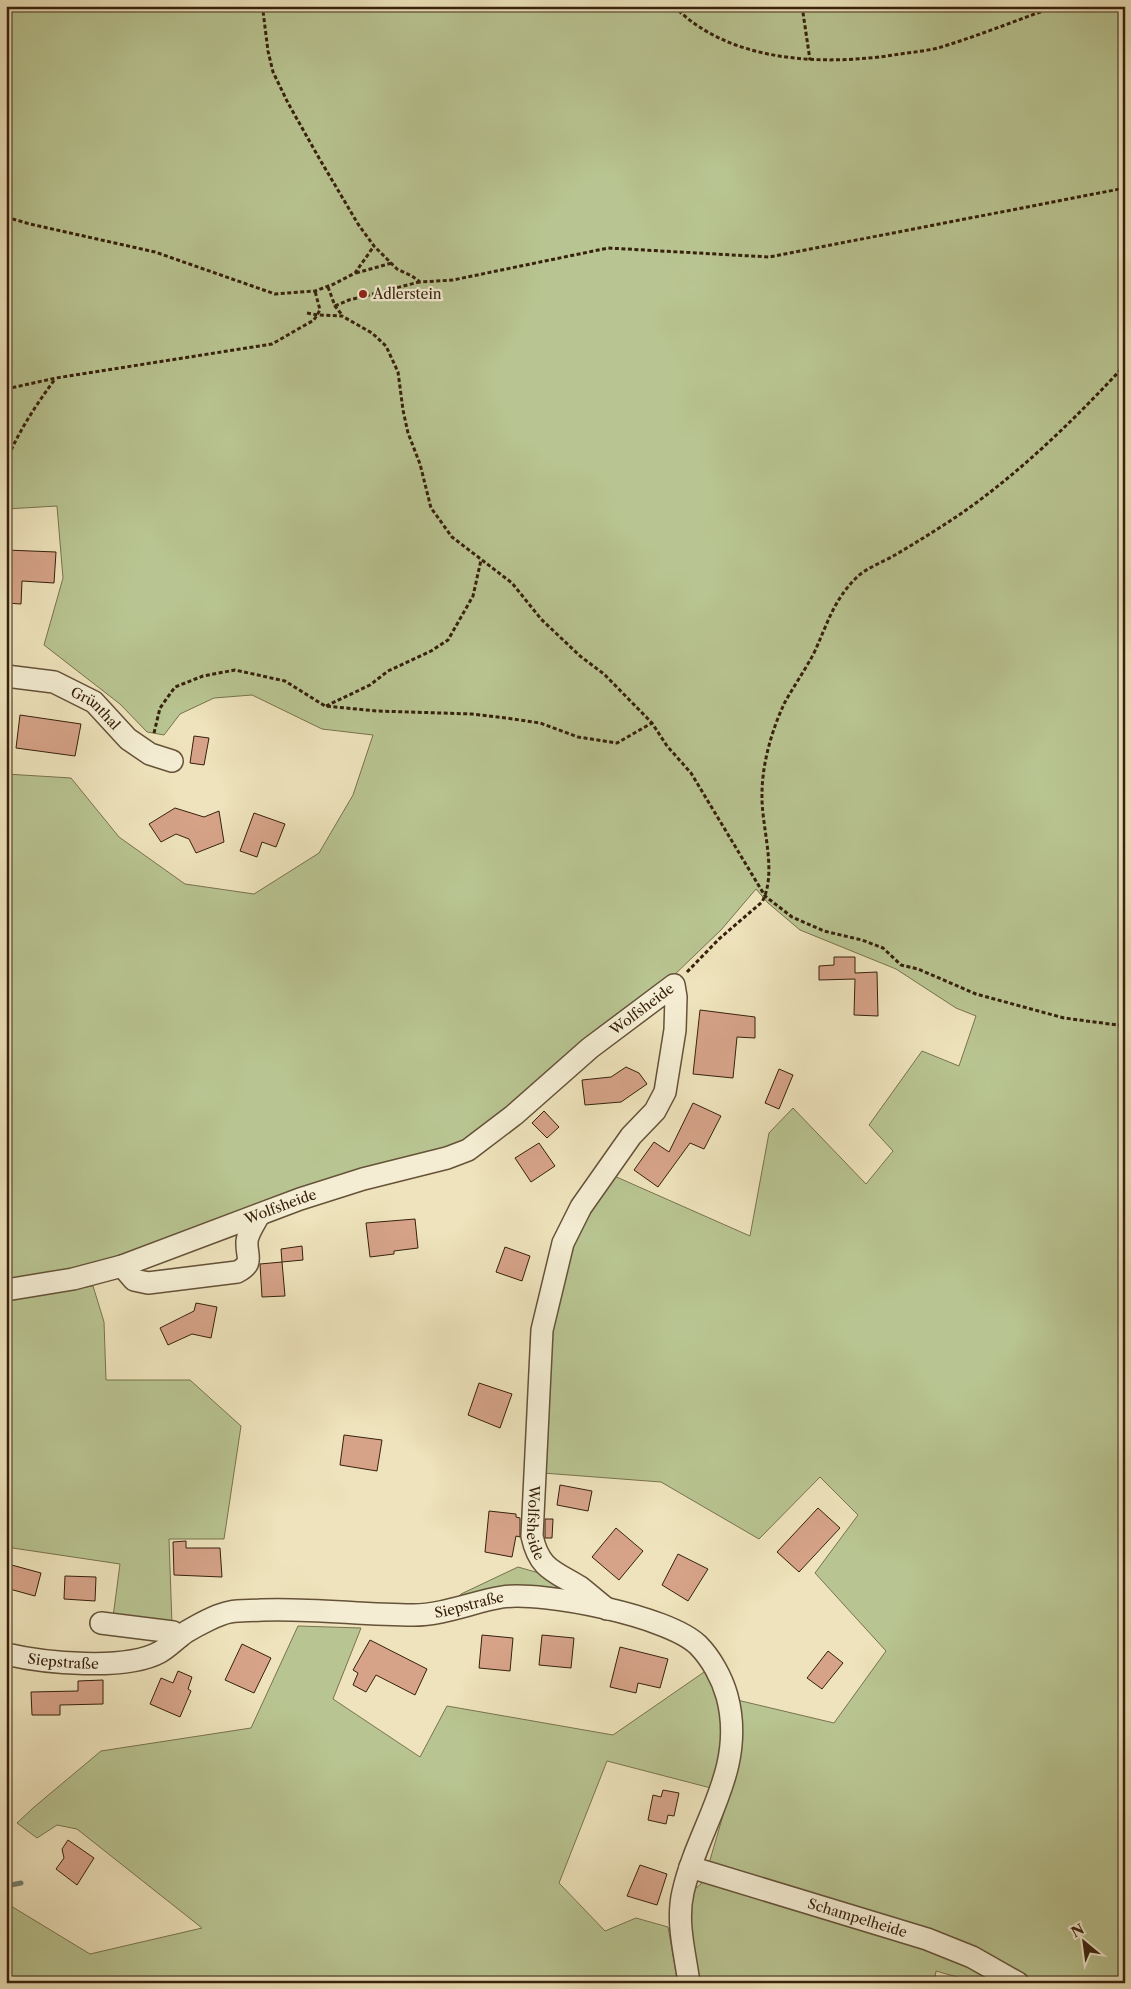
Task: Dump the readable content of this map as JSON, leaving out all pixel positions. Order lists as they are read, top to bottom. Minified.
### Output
{"streets":{"street":["Grünthal","Wolfsheide","Siepstraße","Schampelheide"]},"crossings":[["Wolfsheide","Siepstraße"],["Siepstraße","Schampelheide"]],"places":["Adlerstein"],"north":"top left"}
